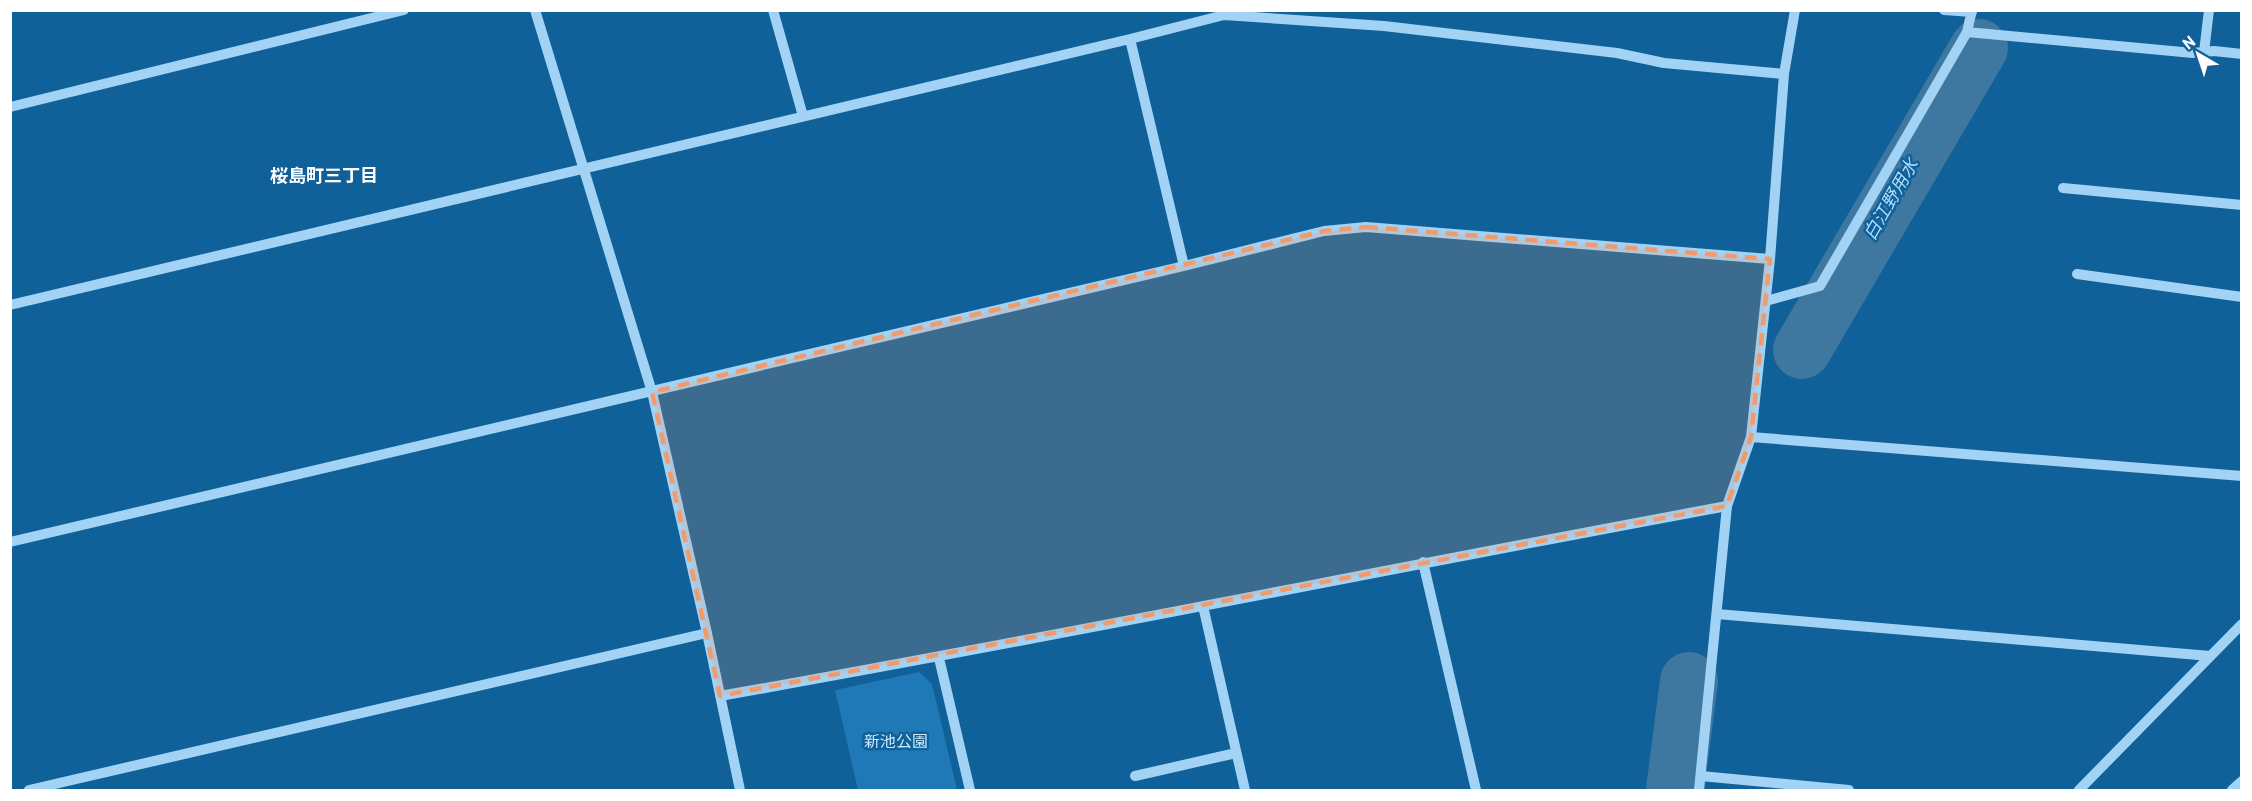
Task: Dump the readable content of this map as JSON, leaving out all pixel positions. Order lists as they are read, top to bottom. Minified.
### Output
{"districts":["桜島町三丁目"],"water":["白江野用水"],"parks":["新池公園"],"north":"top left"}
